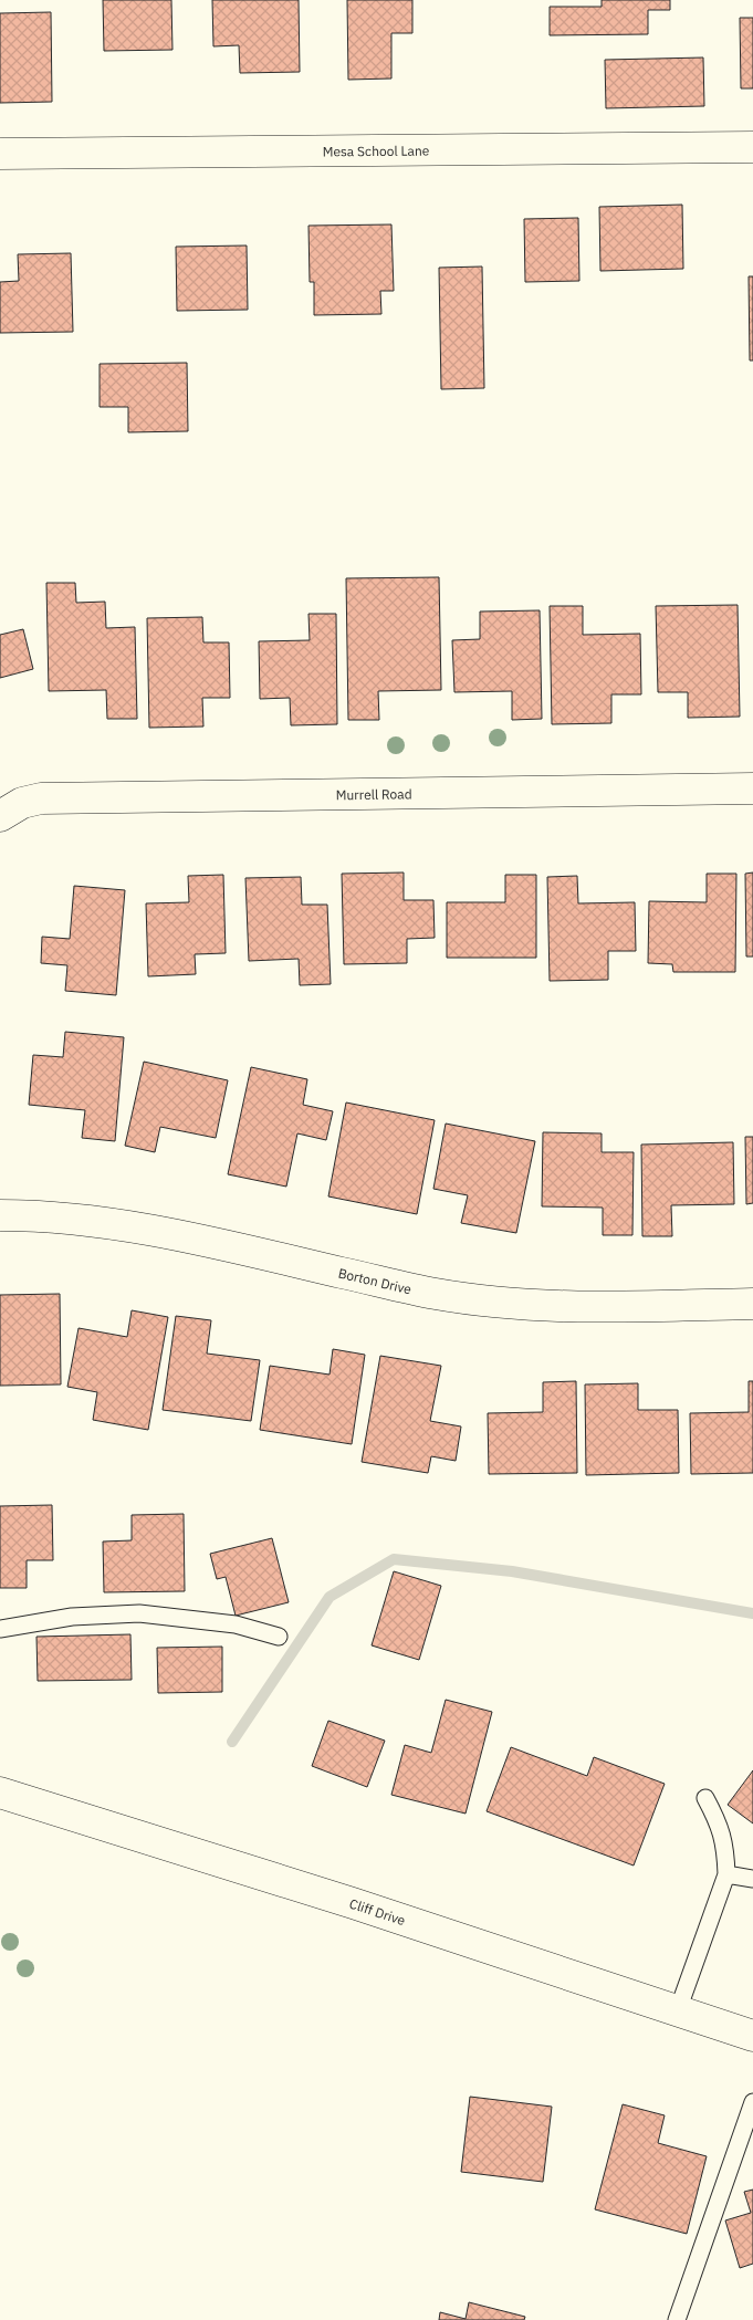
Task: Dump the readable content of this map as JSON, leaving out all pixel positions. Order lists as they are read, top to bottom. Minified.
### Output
{"streets":{"street":["Mesa School Lane","Murrell Road","Borton Drive","Cliff Drive"]}}
